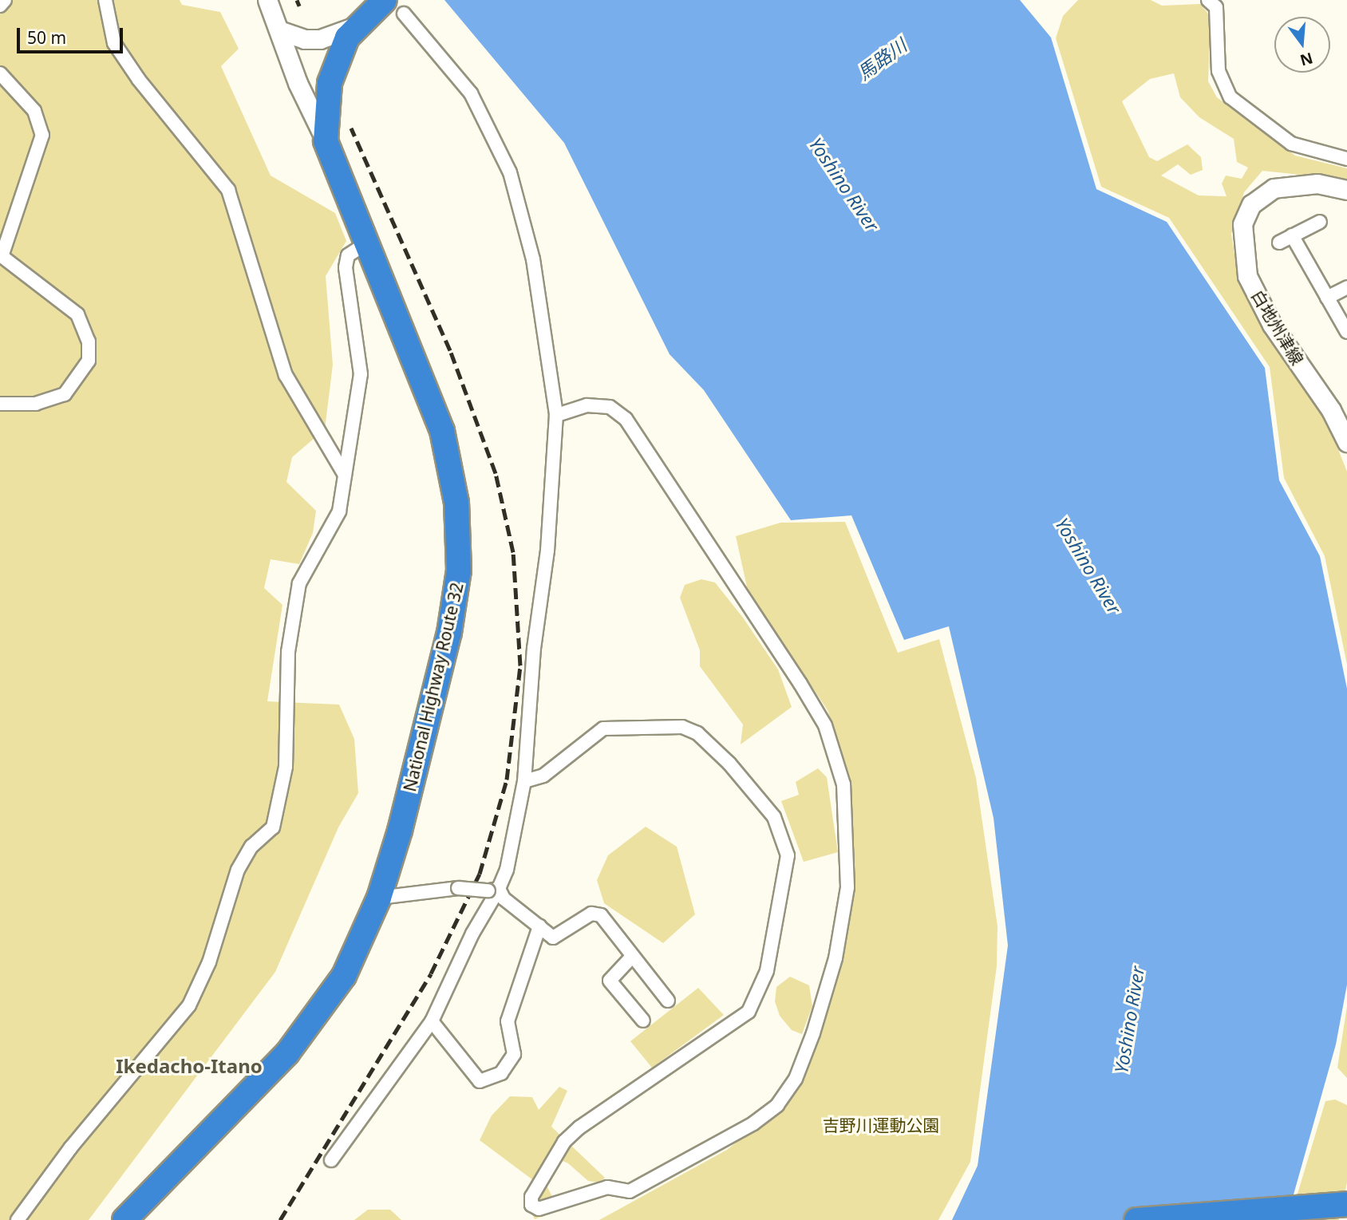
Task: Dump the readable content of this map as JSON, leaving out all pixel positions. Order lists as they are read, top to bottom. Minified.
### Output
{"streets":{"highway":["National Highway Route 32"],"main road":["白地州津線"]},"districts":["Ikedacho-Itano"],"water":["馬路川","Yoshino River"],"parks":["吉野川運動公園"],"scale_bar":"50 m","north":"bottom"}
